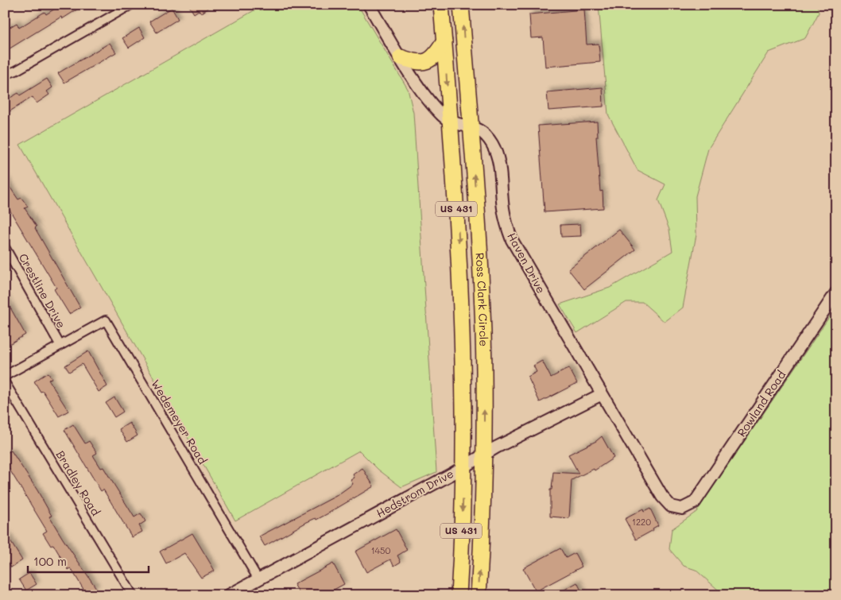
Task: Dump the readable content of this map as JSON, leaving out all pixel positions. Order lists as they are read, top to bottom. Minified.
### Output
{"streets":{"highway":["US 431","Ross Clark Circle"],"street":["Haven Drive","Crestline Drive","Rowland Road","Wedemeyer Road","Bradley Road","Hedstrom Drive"]},"crossings":[["Haven Drive","Ross Clark Circle"],["Haven Drive","Rowland Road"],["Haven Drive","Hedstrom Drive"],["Crestline Drive","Wedemeyer Road"],["Ross Clark Circle","Hedstrom Drive"],["Wedemeyer Road","Hedstrom Drive"]],"house_numbers":["1220","1450"],"scale_bar":"100 m"}
